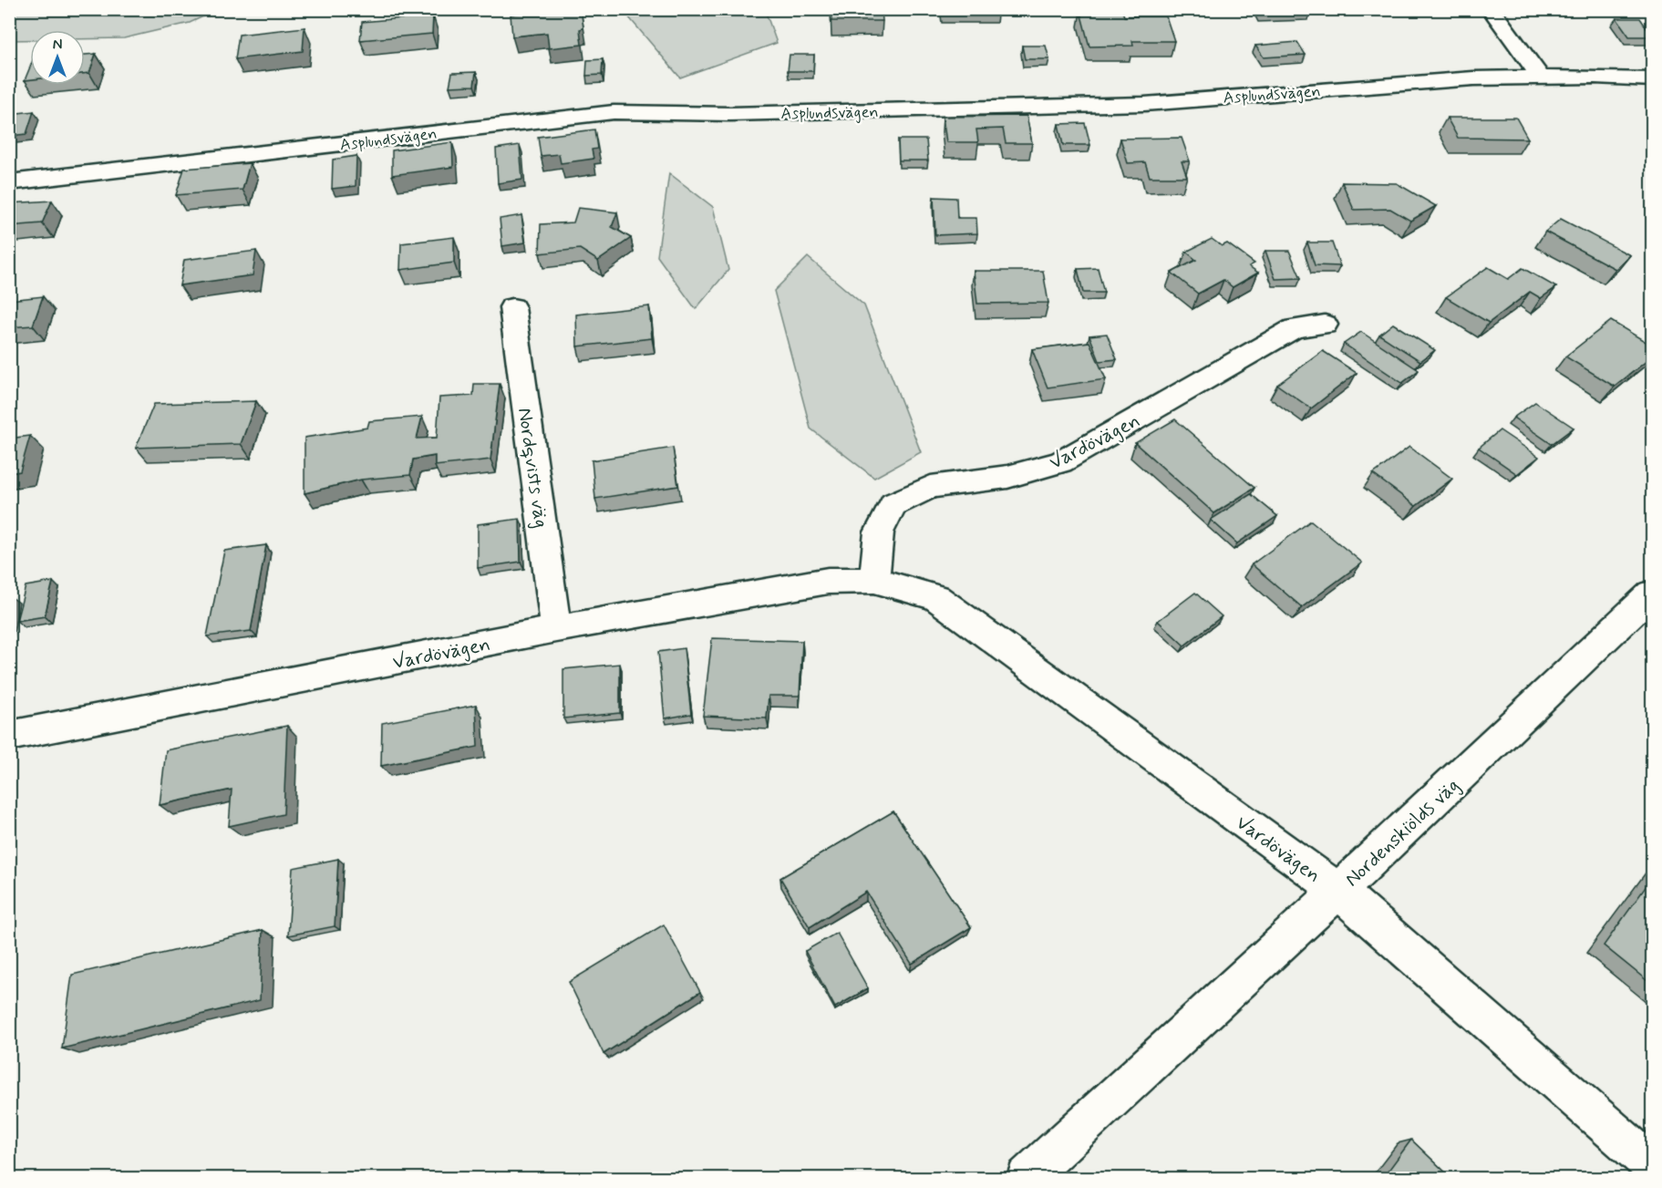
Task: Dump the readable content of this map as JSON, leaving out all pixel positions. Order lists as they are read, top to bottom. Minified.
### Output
{"streets":{"street":["Asplundsvägen","Vardövägen","Nordqvists väg","Nordenskiölds väg"]},"crossings":[["Vardövägen","Nordqvists väg"],["Vardövägen","Nordenskiölds väg"]],"north":"top"}
